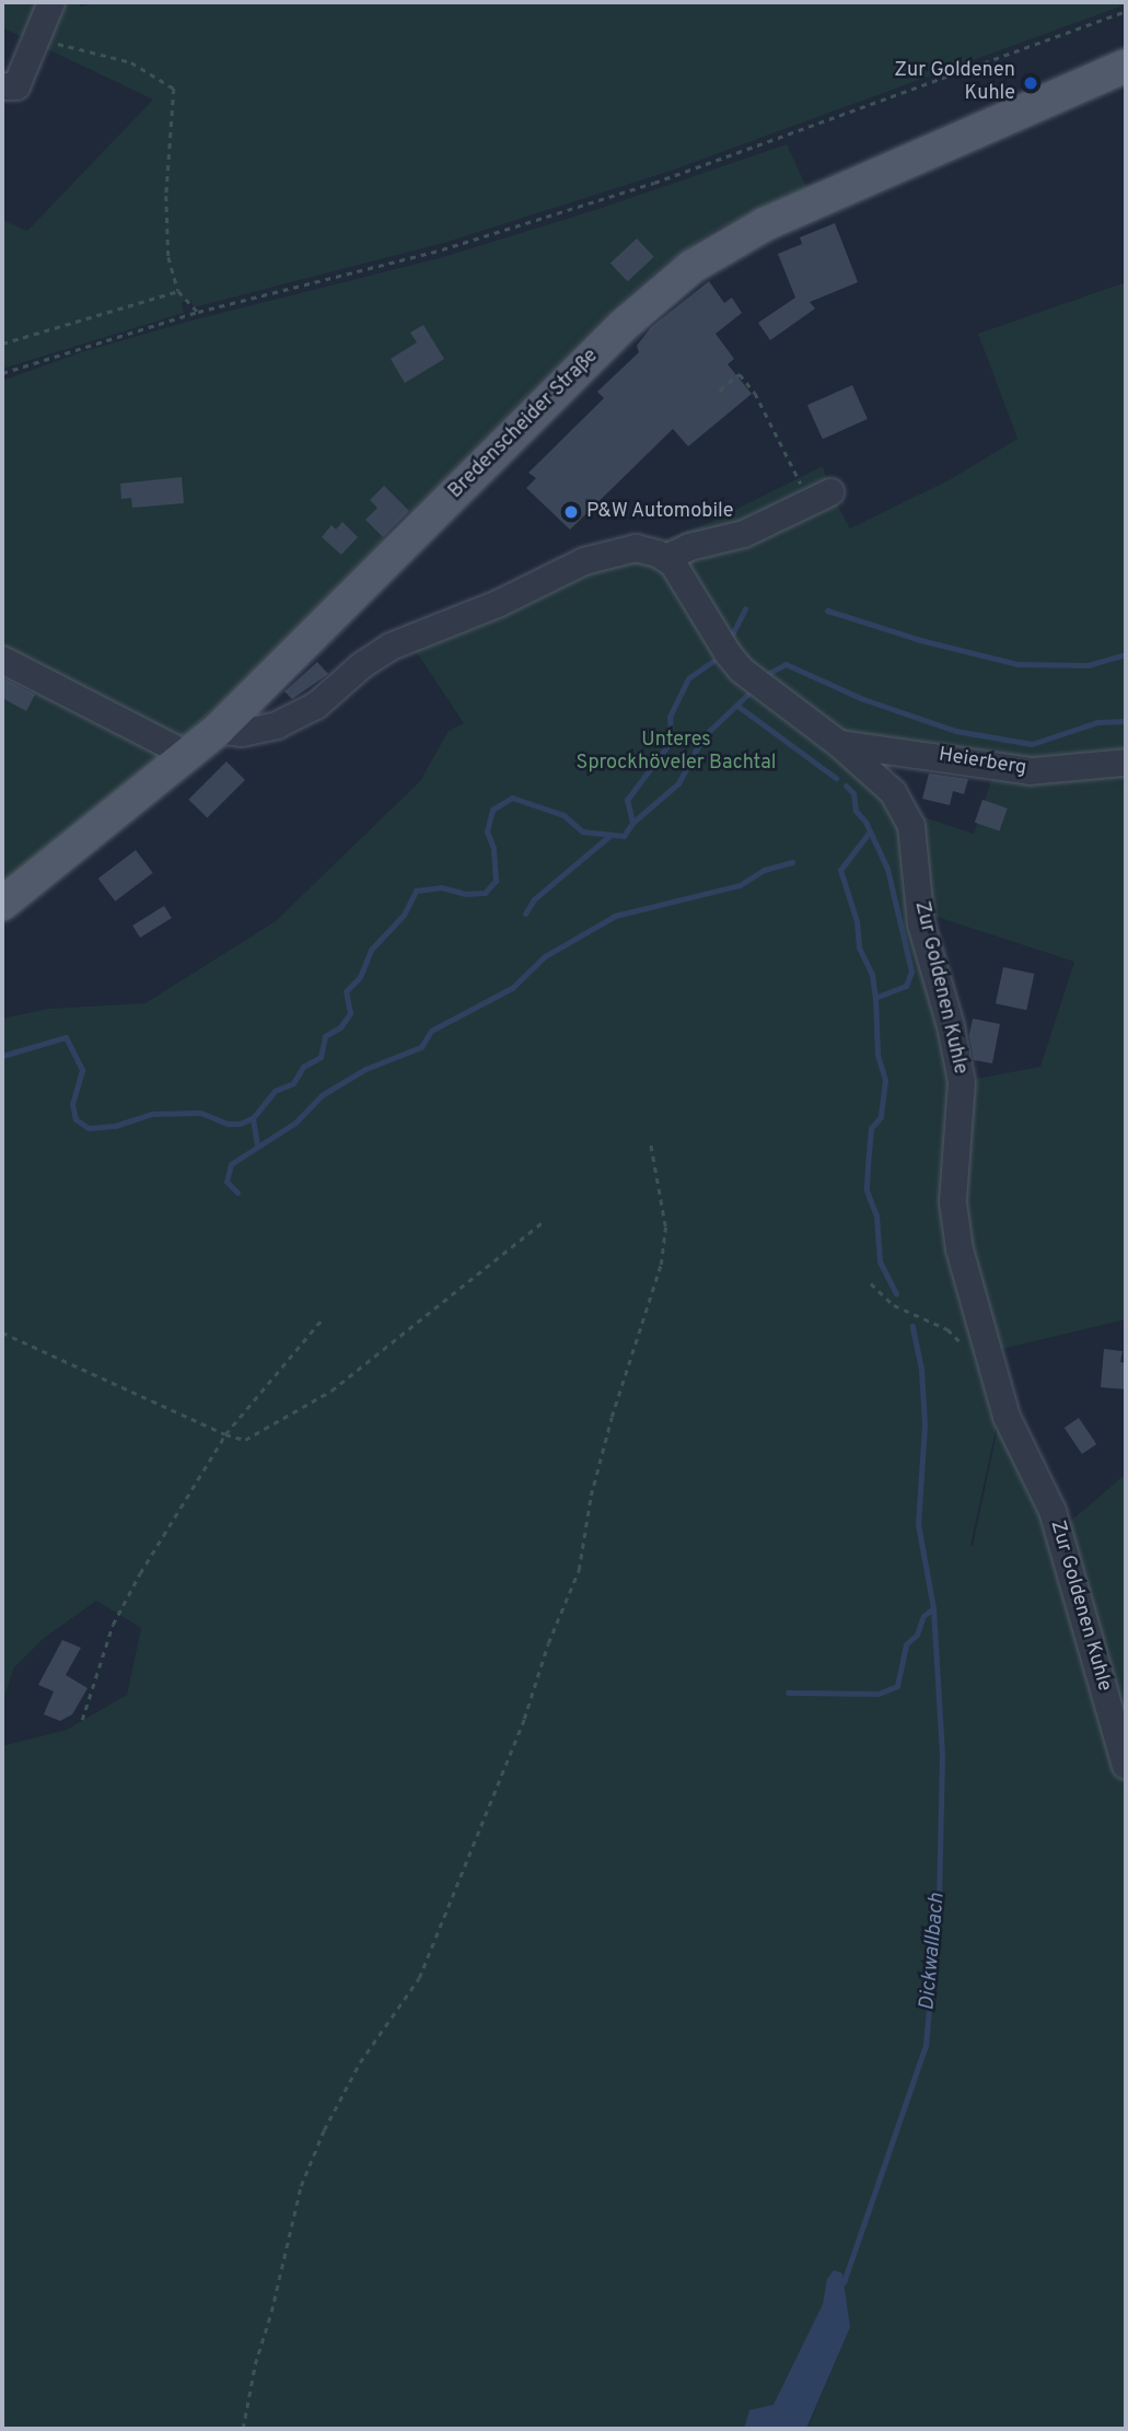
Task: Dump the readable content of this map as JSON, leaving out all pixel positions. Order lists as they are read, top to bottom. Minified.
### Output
{"streets":{"main road":["Bredenscheider Straße"],"street":["Heierberg","Zur Goldenen Kuhle"]},"crossings":[["Heierberg","Zur Goldenen Kuhle"]],"water":["Dickwallbach"],"parks":["Unteres Sprockhöveler Bachtal"],"places":["Zur Goldenen Kuhle","P&W Automobile"]}
